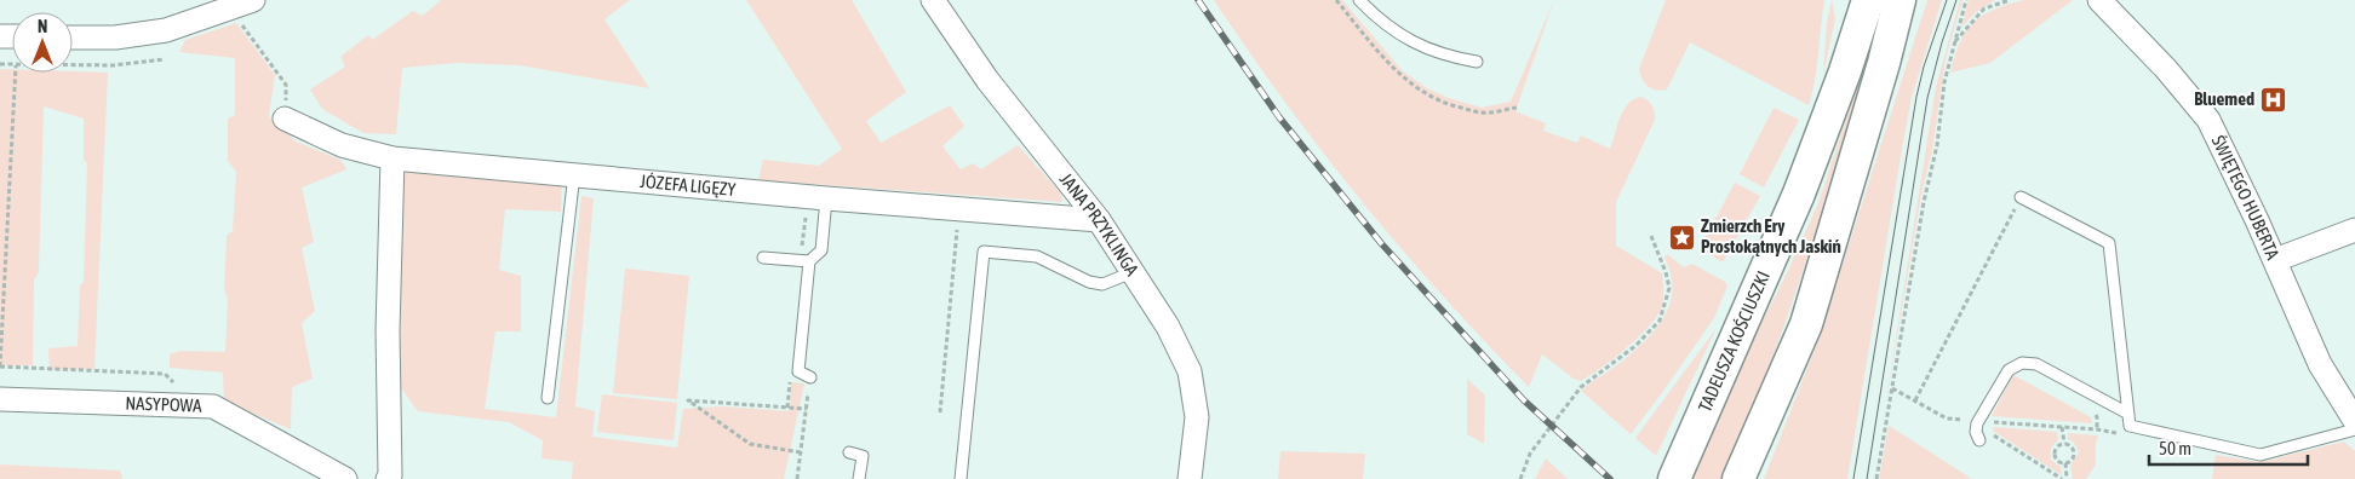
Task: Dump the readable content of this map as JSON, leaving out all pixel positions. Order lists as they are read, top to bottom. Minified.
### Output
{"streets":{"main road":["TADEUSZA KOŚCIUSZKI"],"street":["JÓZEFA LIGĘZY","ŚWIĘTEGO HUBERTA","JANA PRZYKLINGA","NASYPOWA"]},"crossings":[["JÓZEFA LIGĘZY","JANA PRZYKLINGA"]],"places":{"hospital":["Bluemed"],"place":["Zmierzch Ery Prostokątnych Jaskiń"]},"scale_bar":"50 m","north":"top"}
